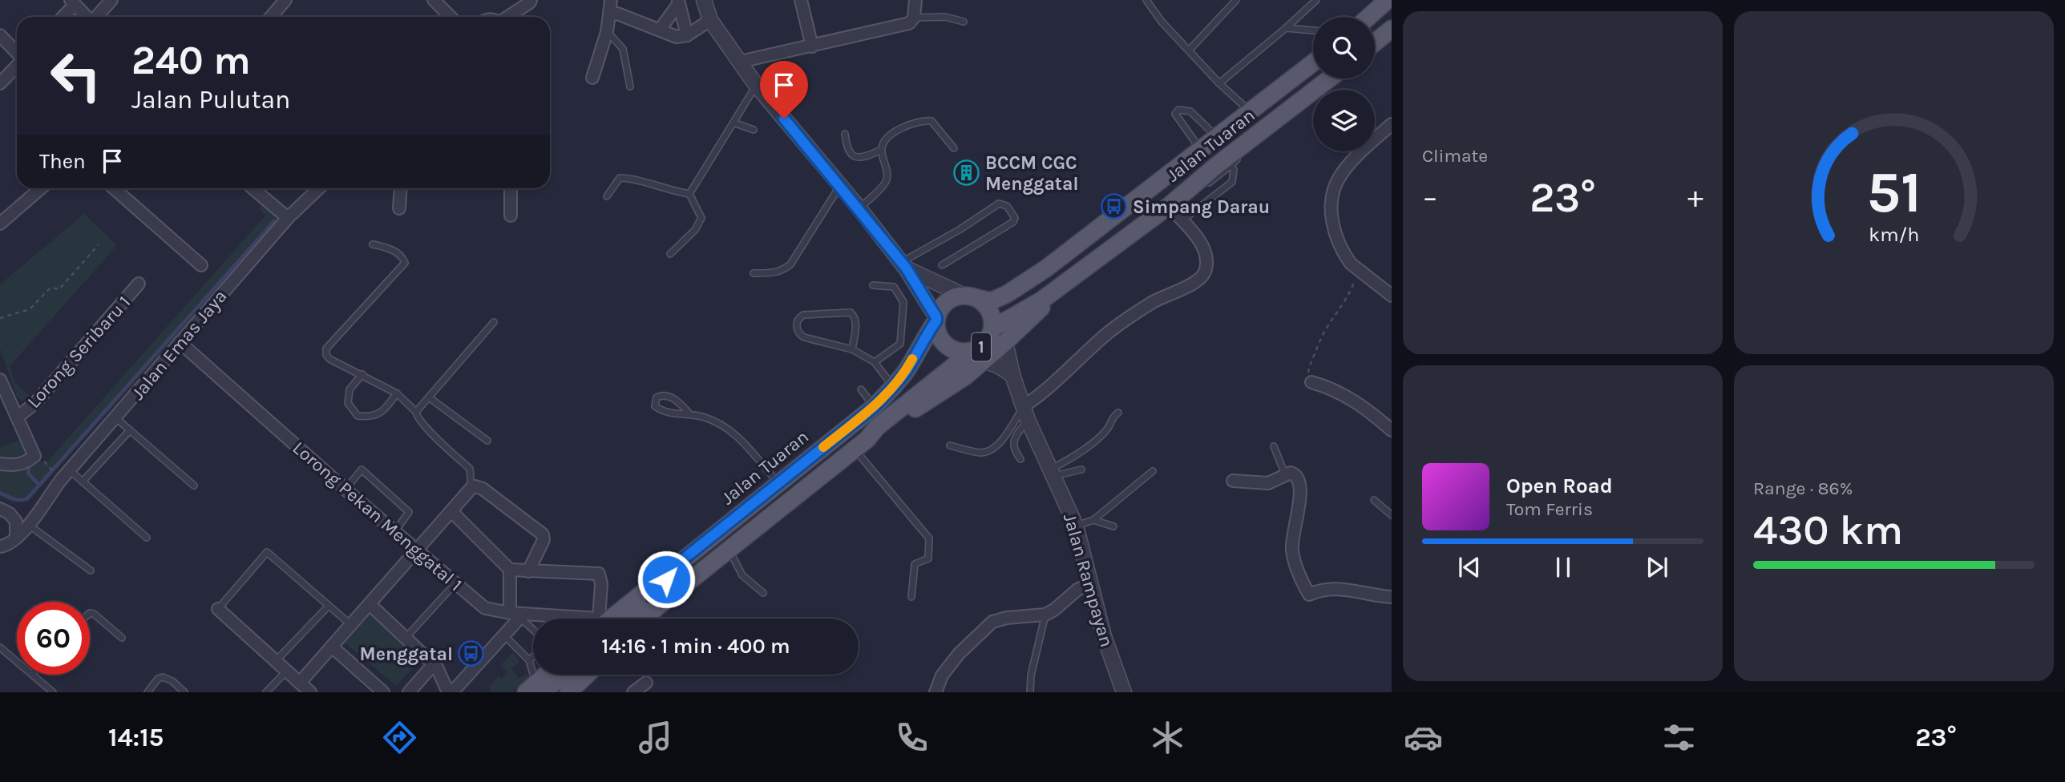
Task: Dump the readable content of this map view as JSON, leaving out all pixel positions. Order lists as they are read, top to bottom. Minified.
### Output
{"streets":{"main road":["Jalan Tuaran","1"],"street":["Jalan Emas Jaya","Lorong Seribaru 1","Lorong Pekan Menggatal 1","Jalan Rampayan"]},"crossings":[["Jalan Tuaran","1"],["Jalan Emas Jaya","Lorong Pekan Menggatal 1"]],"places":{"building":["BCCM CGC Menggatal"],"bus stop":["Simpang Darau","Menggatal"]},"page":{"tile":["Climate",["Range · 86%","430 km"]],"turn":["240 m","Jalan Pulutan"],"then":"Then","heat":["−","23°","+"],"song":["Open Road","Tom Ferris"],"limit":"60","trip":"14:16 · 1 min · 400 m","tabs":["14:15","23°"],"gauge":["51","km/h"]}}
